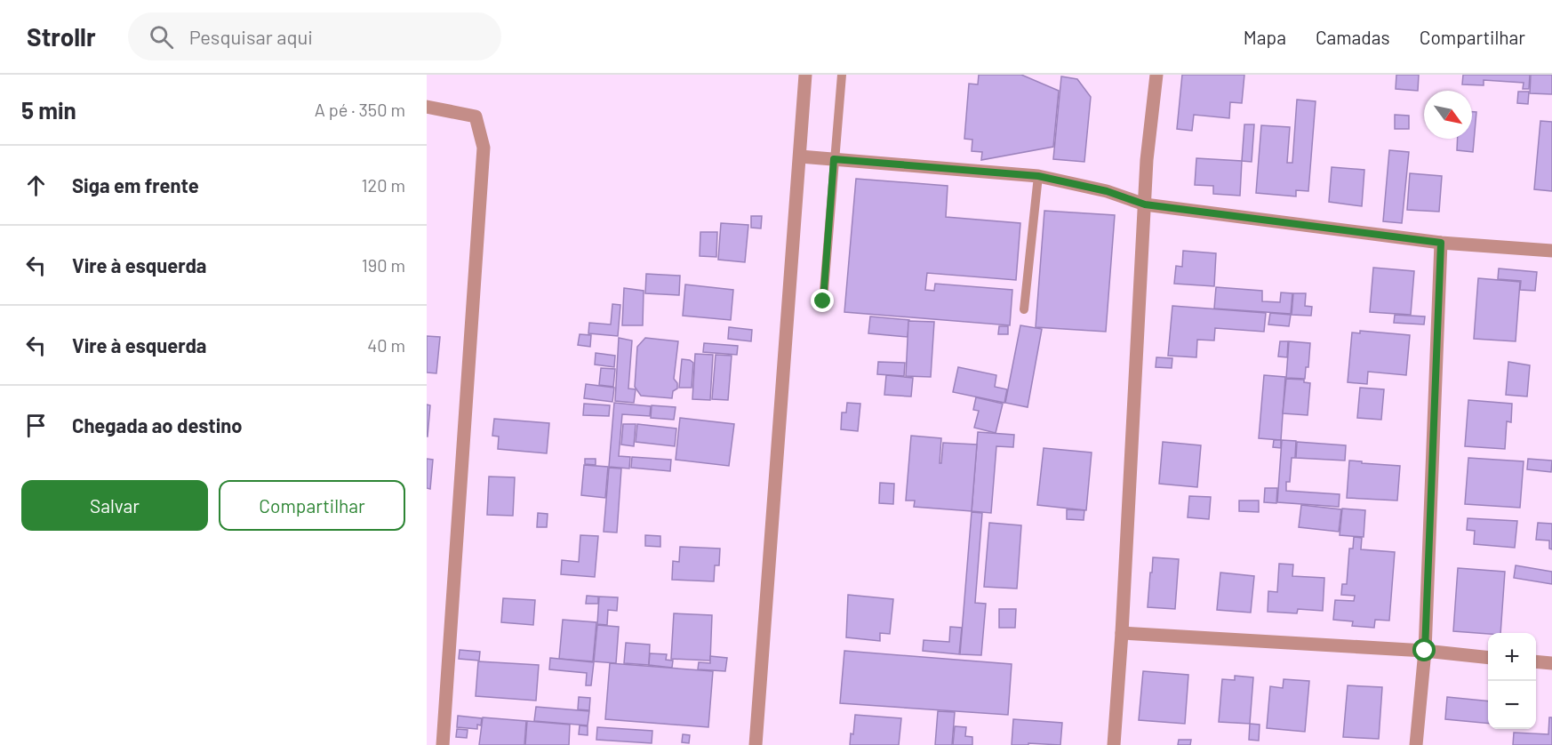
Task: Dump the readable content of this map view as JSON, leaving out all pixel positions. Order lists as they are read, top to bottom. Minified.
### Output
{"north":"bottom right","page":{"header":"Strollr","search":"Pesquisar aqui","nav":["Mapa","Camadas","Compartilhar"],"heading":["5 min","A pé · 350 m"],"list":[["Siga em frente","120 m"],["Vire à esquerda","190 m"],["Vire à esquerda","40 m"],"Chegada ao destino"],"buttons":["Salvar","Compartilhar"],"map_buttons":["+","−"]}}
